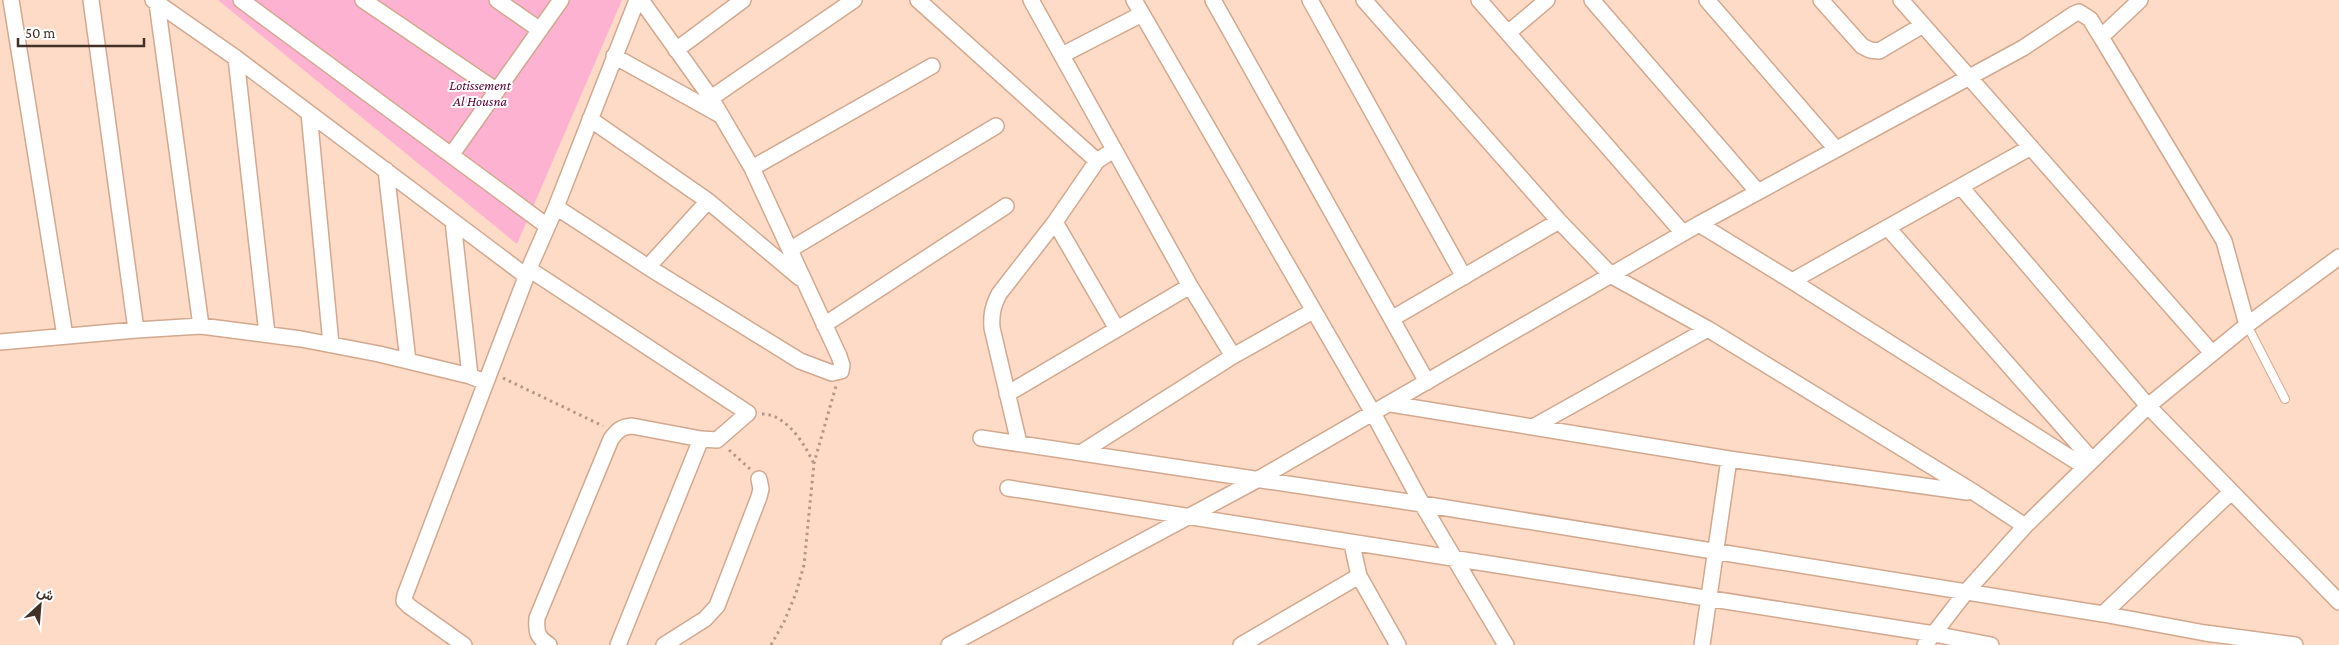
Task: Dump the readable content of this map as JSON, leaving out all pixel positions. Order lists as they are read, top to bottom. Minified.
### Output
{"parks":["Lotissement Al Housna"],"scale_bar":"50 m","north":"top right"}
